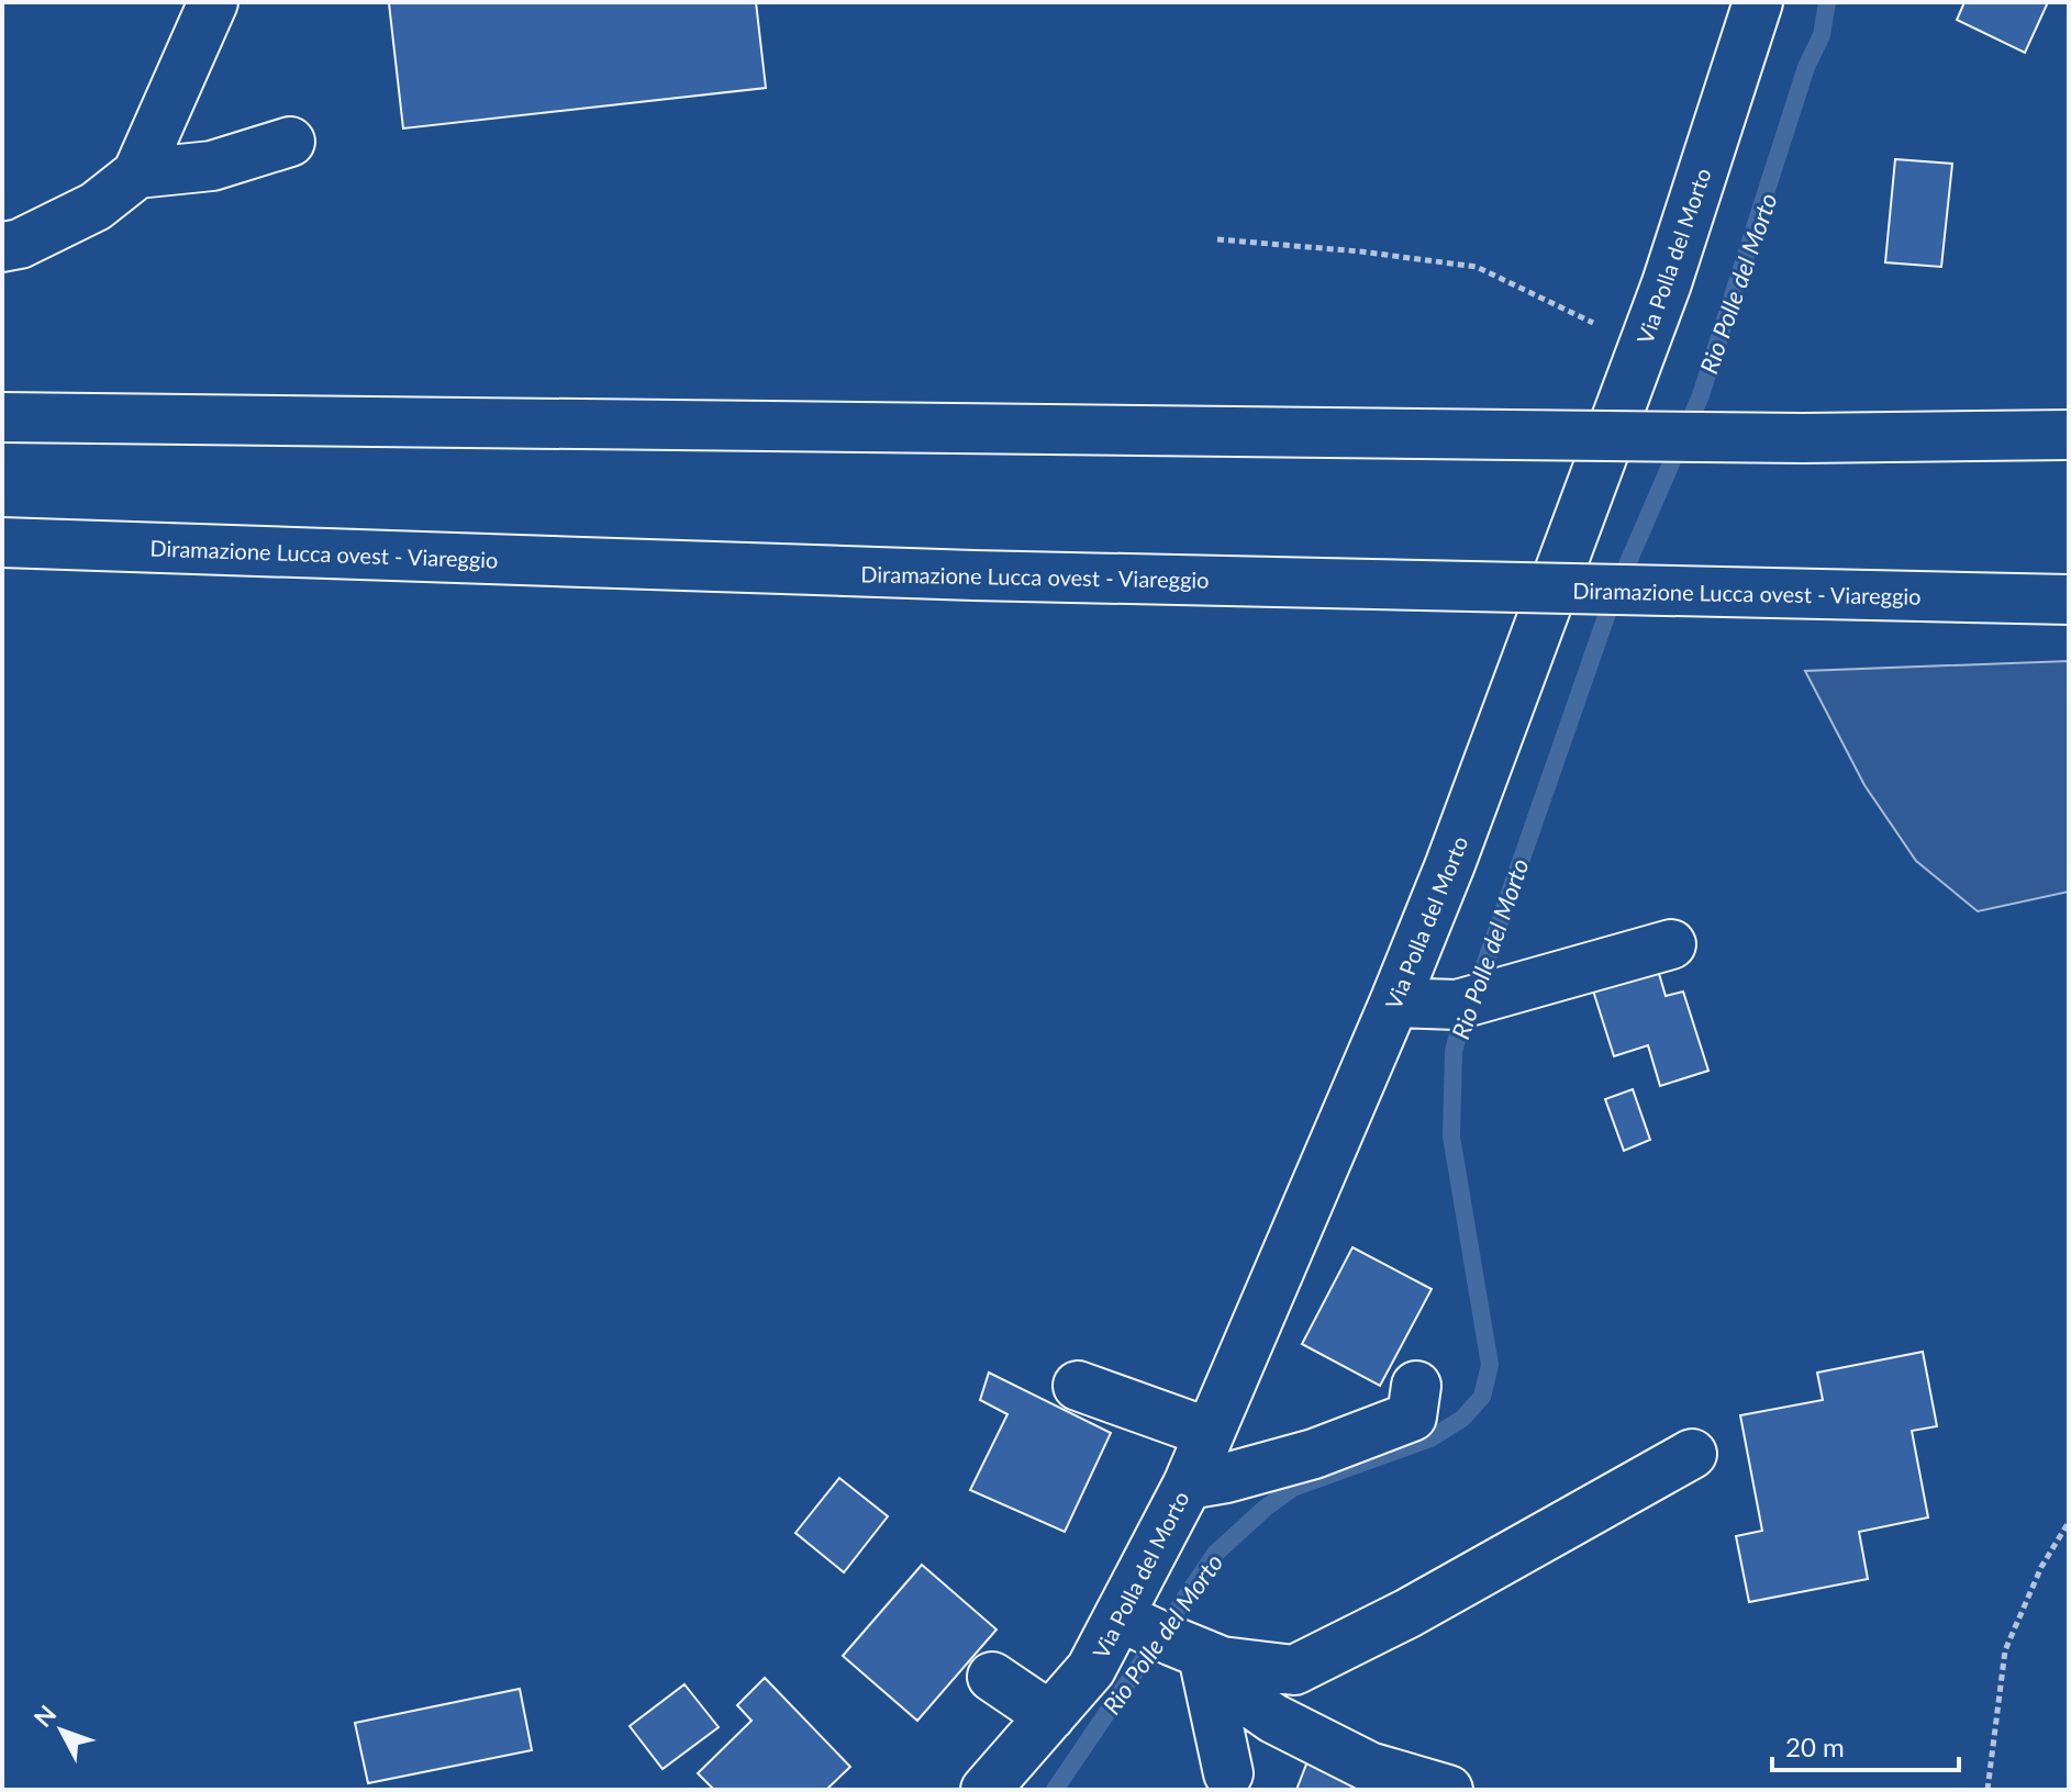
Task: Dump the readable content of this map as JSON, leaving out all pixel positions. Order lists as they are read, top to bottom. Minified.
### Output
{"streets":{"main road":["Via Polla del Morto","Diramazione Lucca ovest - Viareggio"]},"water":["Rio Polle del Morto"],"scale_bar":"20 m","north":"top left"}
